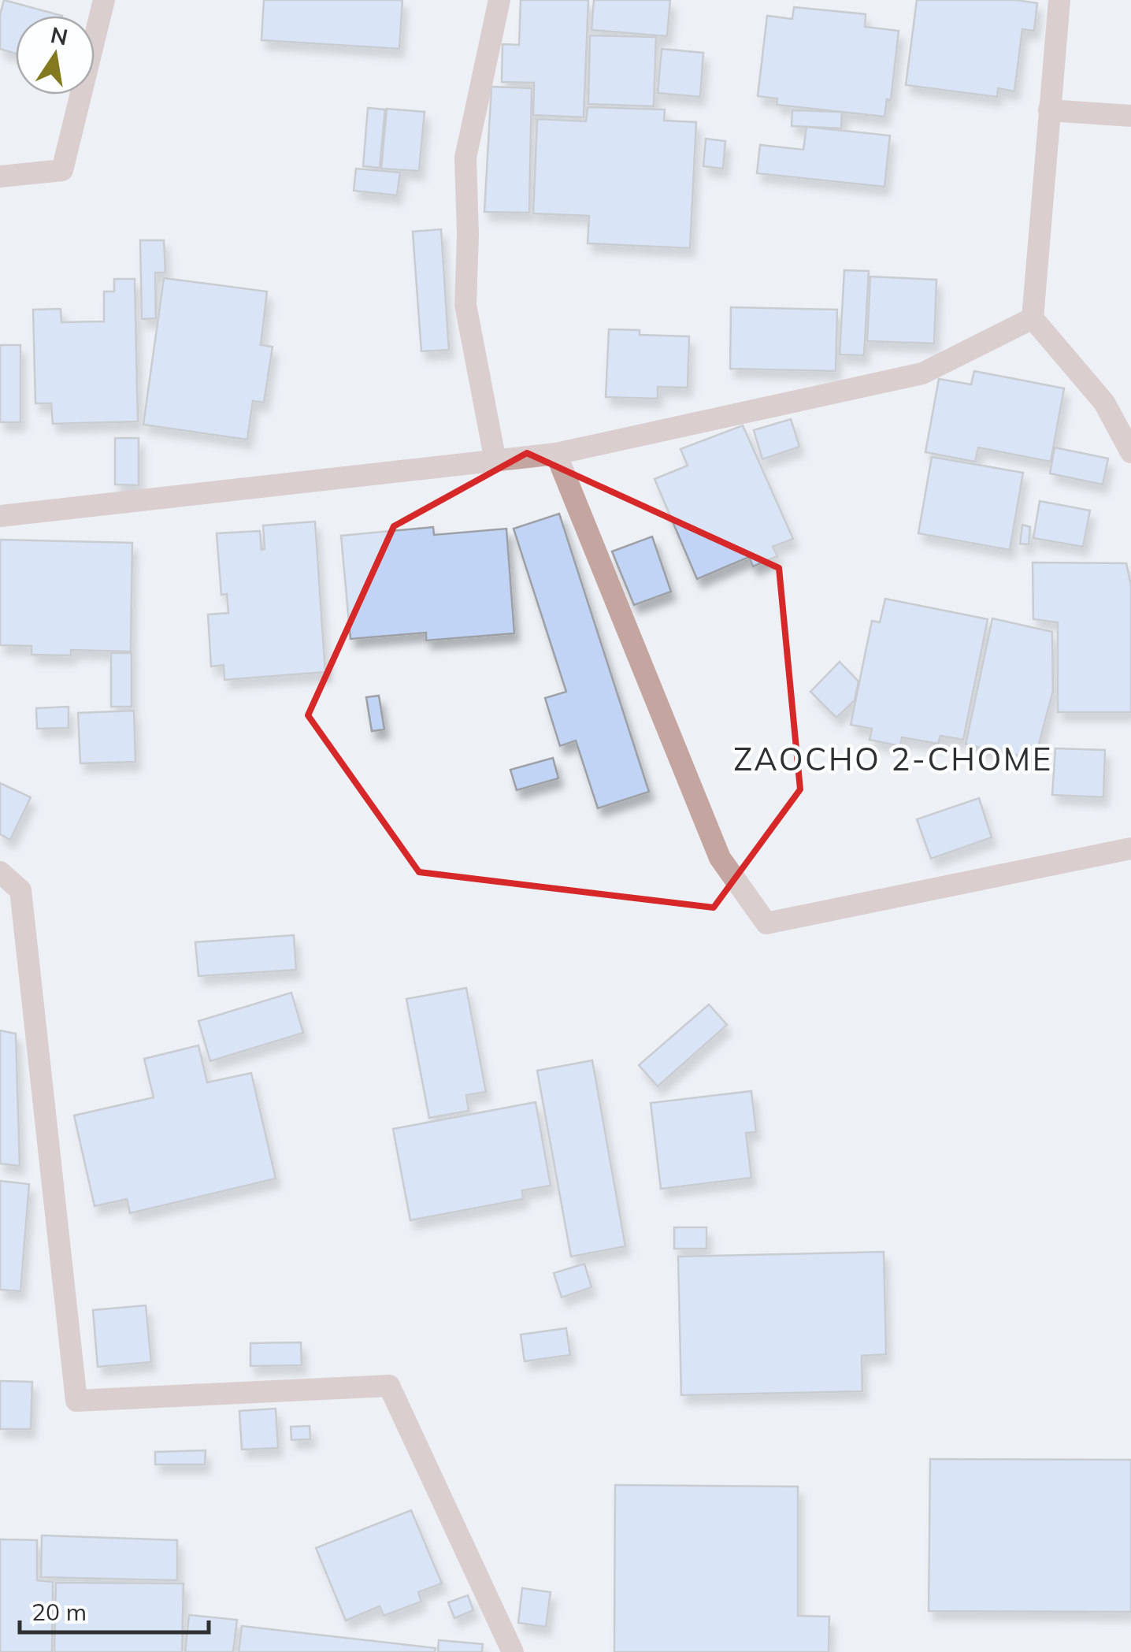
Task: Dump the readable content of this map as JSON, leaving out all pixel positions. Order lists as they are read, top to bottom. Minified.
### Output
{"districts":["ZAOCHO 2-CHOME"],"scale_bar":"20 m","north":"top"}
